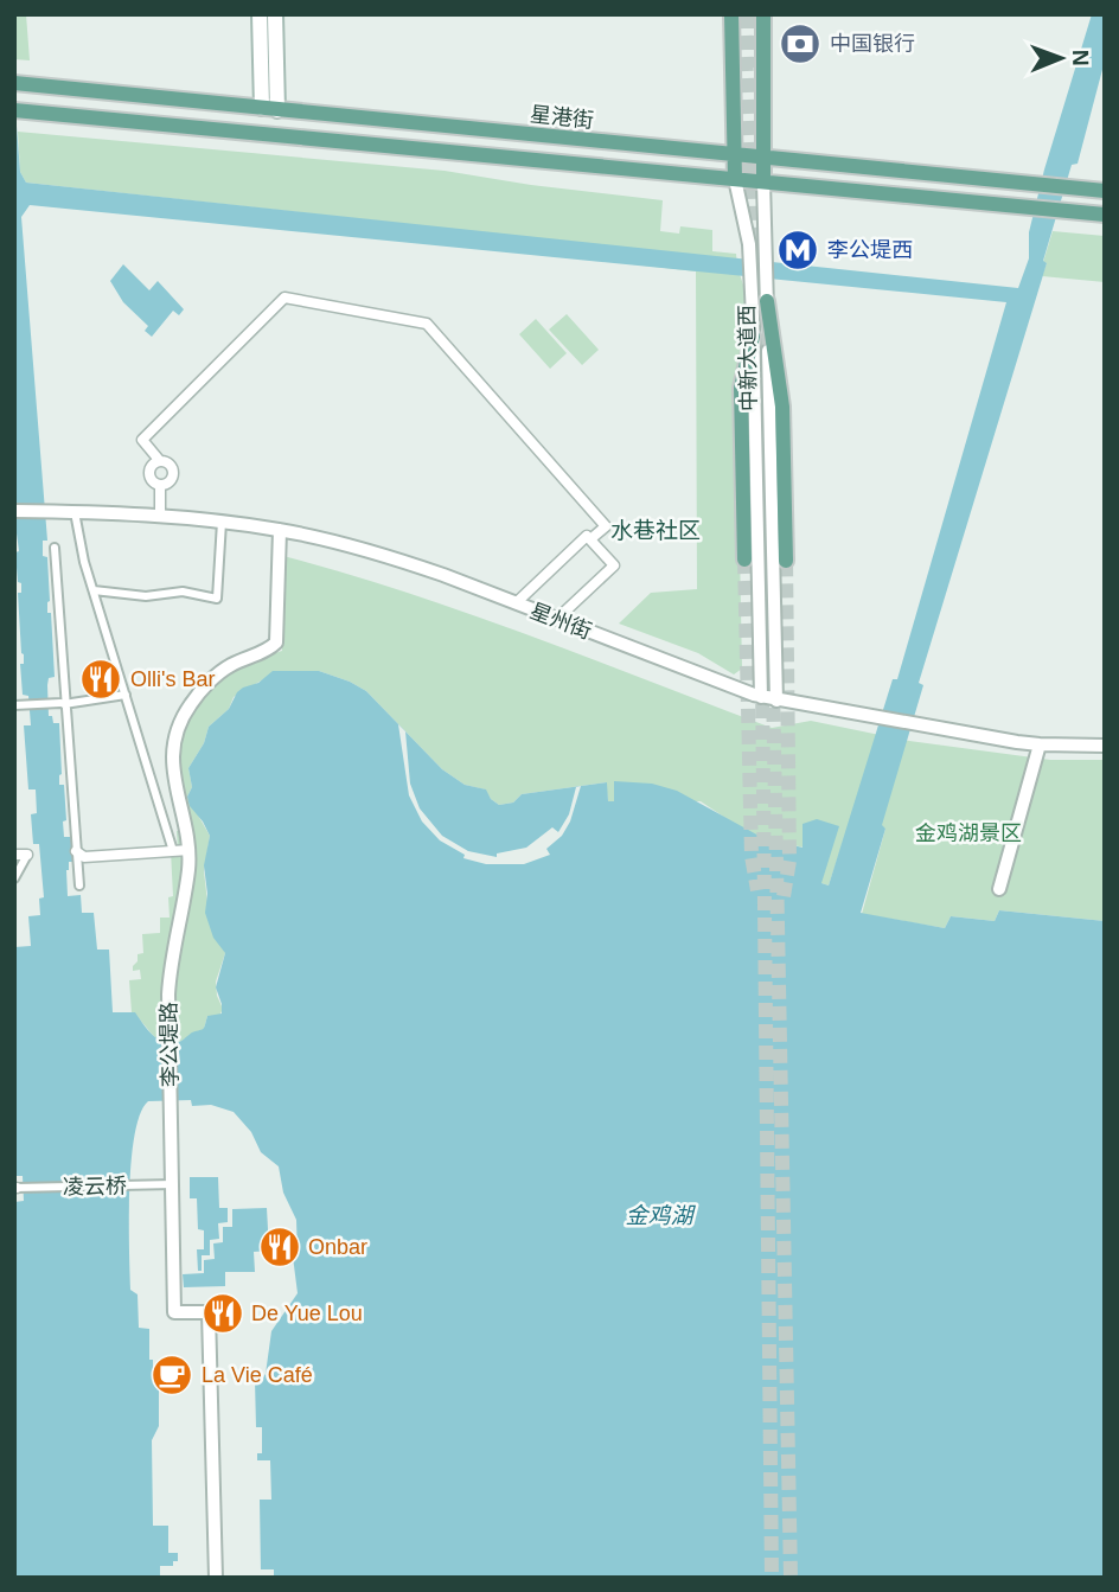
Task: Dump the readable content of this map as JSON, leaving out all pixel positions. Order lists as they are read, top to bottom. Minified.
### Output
{"streets":{"main road":["星港街","中新大道西"],"street":["星州街","李公堤路","凌云桥"]},"crossings":[["星港街","中新大道西"],["中新大道西","星州街"],["星州街","李公堤路"],["李公堤路","凌云桥"]],"districts":["水巷社区"],"water":["金鸡湖"],"parks":["金鸡湖景区"],"places":{"bank":["中国银行"],"metro station":["李公堤西"],"restaurant":["Olli's Bar","Onbar","De Yue Lou"],"cafe":["La Vie Café"]},"north":"right"}
